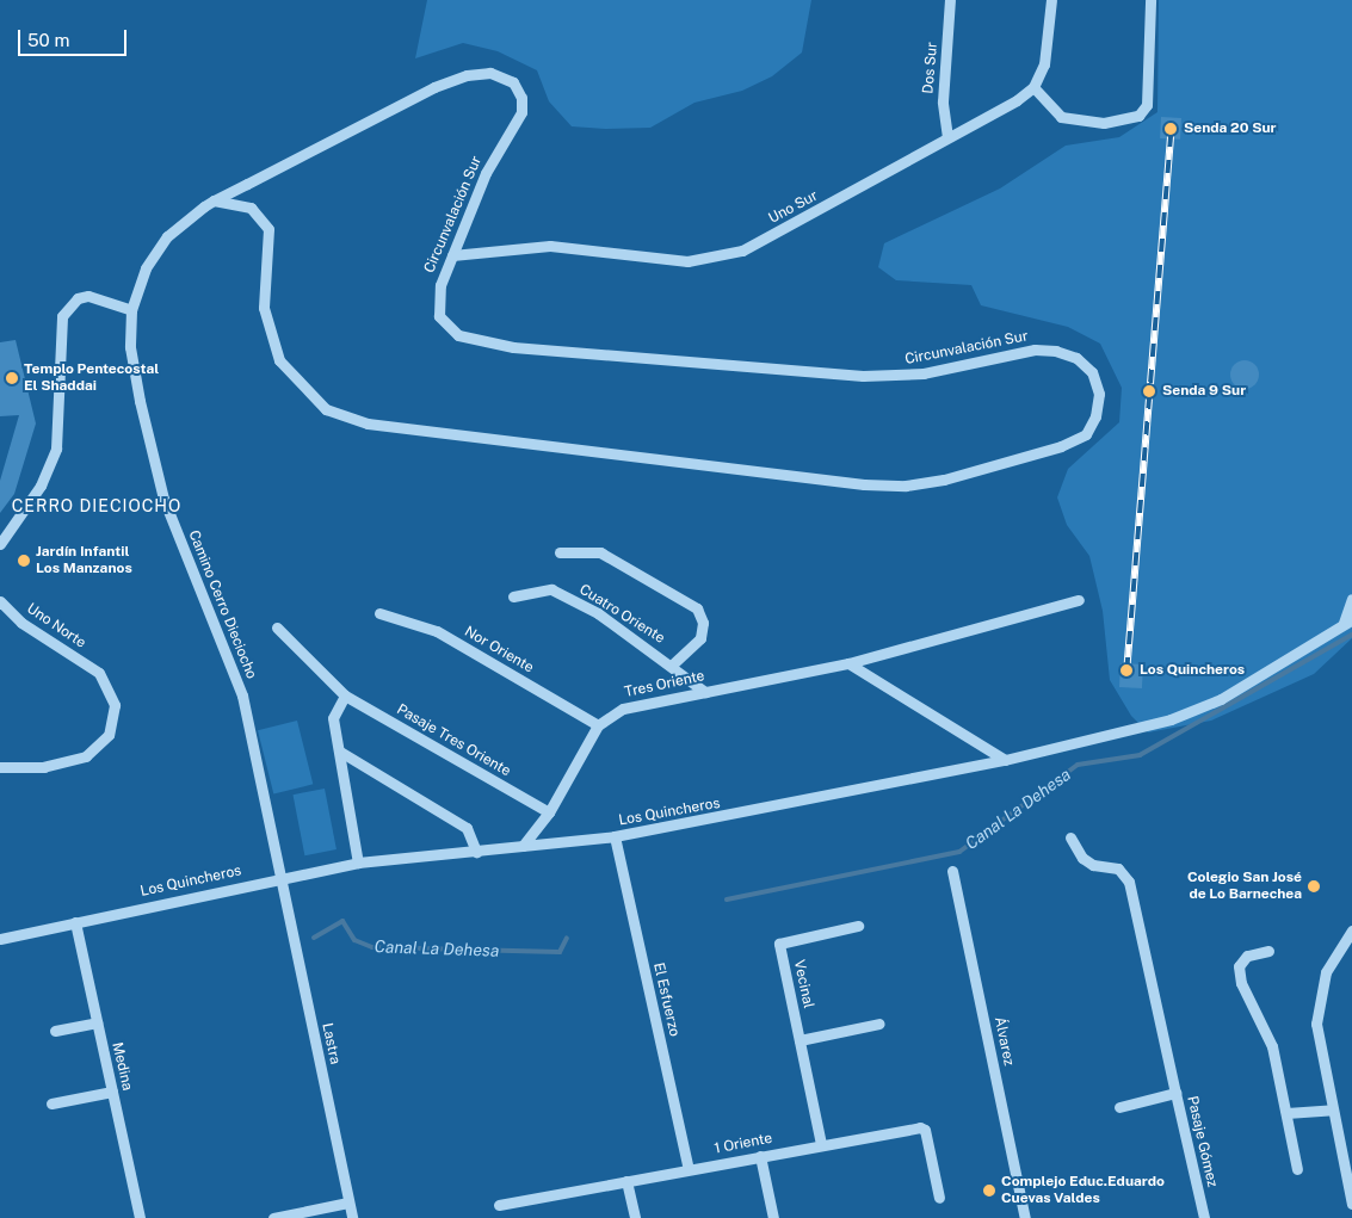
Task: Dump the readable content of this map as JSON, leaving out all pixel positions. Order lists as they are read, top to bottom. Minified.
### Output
{"streets":{"street":["Dos Sur","Uno Sur","Circunvalación Sur","Camino Cerro Dieciocho","Cuatro Oriente","Uno Norte","Nor Oriente","Tres Oriente","Pasaje Tres Oriente","Los Quincheros","Vecinal","El Esfuerzo","Álvarez","Lastra","Medina","Pasaje Gómez","1 Oriente"]},"crossings":[["Dos Sur","Uno Sur"],["Uno Sur","Circunvalación Sur"],["Circunvalación Sur","Camino Cerro Dieciocho"],["Camino Cerro Dieciocho","Los Quincheros"],["Camino Cerro Dieciocho","Lastra"],["Cuatro Oriente","Tres Oriente"],["Nor Oriente","Tres Oriente"],["Tres Oriente","Pasaje Tres Oriente"],["Tres Oriente","Los Quincheros"],["Los Quincheros","El Esfuerzo"],["Los Quincheros","Lastra"],["Los Quincheros","Medina"],["Vecinal","1 Oriente"],["El Esfuerzo","1 Oriente"]],"districts":["CERRO DIECIOCHO"],"water":["Canal La Dehesa"],"places":["Senda 20 Sur","Templo Pentecostal El Shaddai","Senda 9 Sur","Jardín Infantil Los Manzanos","Los Quincheros","Colegio San José de Lo Barnechea","Complejo Educ.Eduardo Cuevas Valdes"],"scale_bar":"50 m"}
